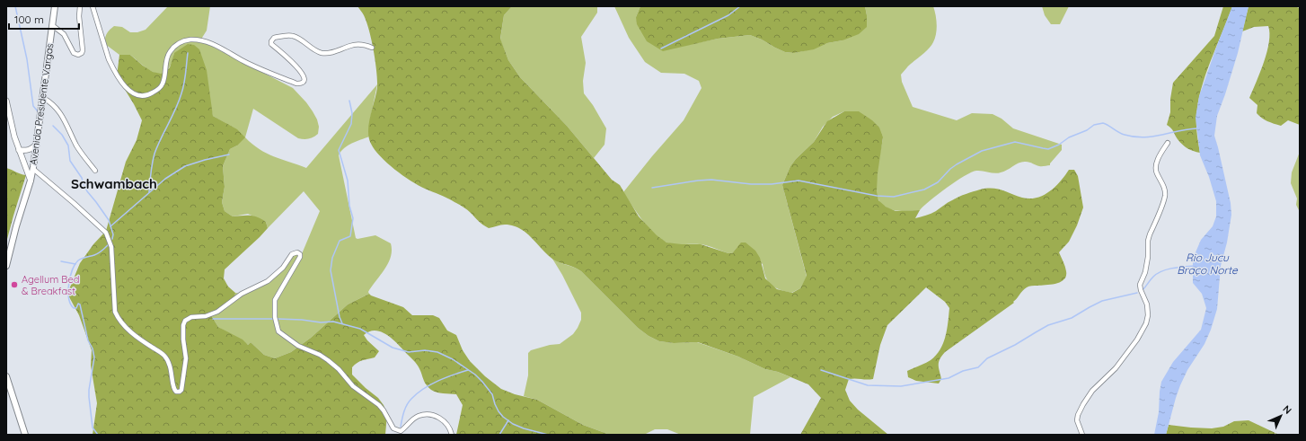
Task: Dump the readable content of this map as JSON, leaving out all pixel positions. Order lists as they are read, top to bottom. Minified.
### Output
{"streets":{"main road":["Avenida Presidente Vargas"]},"districts":["Schwambach"],"water":["Rio Jucu Braço Norte"],"places":["Agellum Bed & Breakfast"],"scale_bar":"100 m","north":"top right"}
